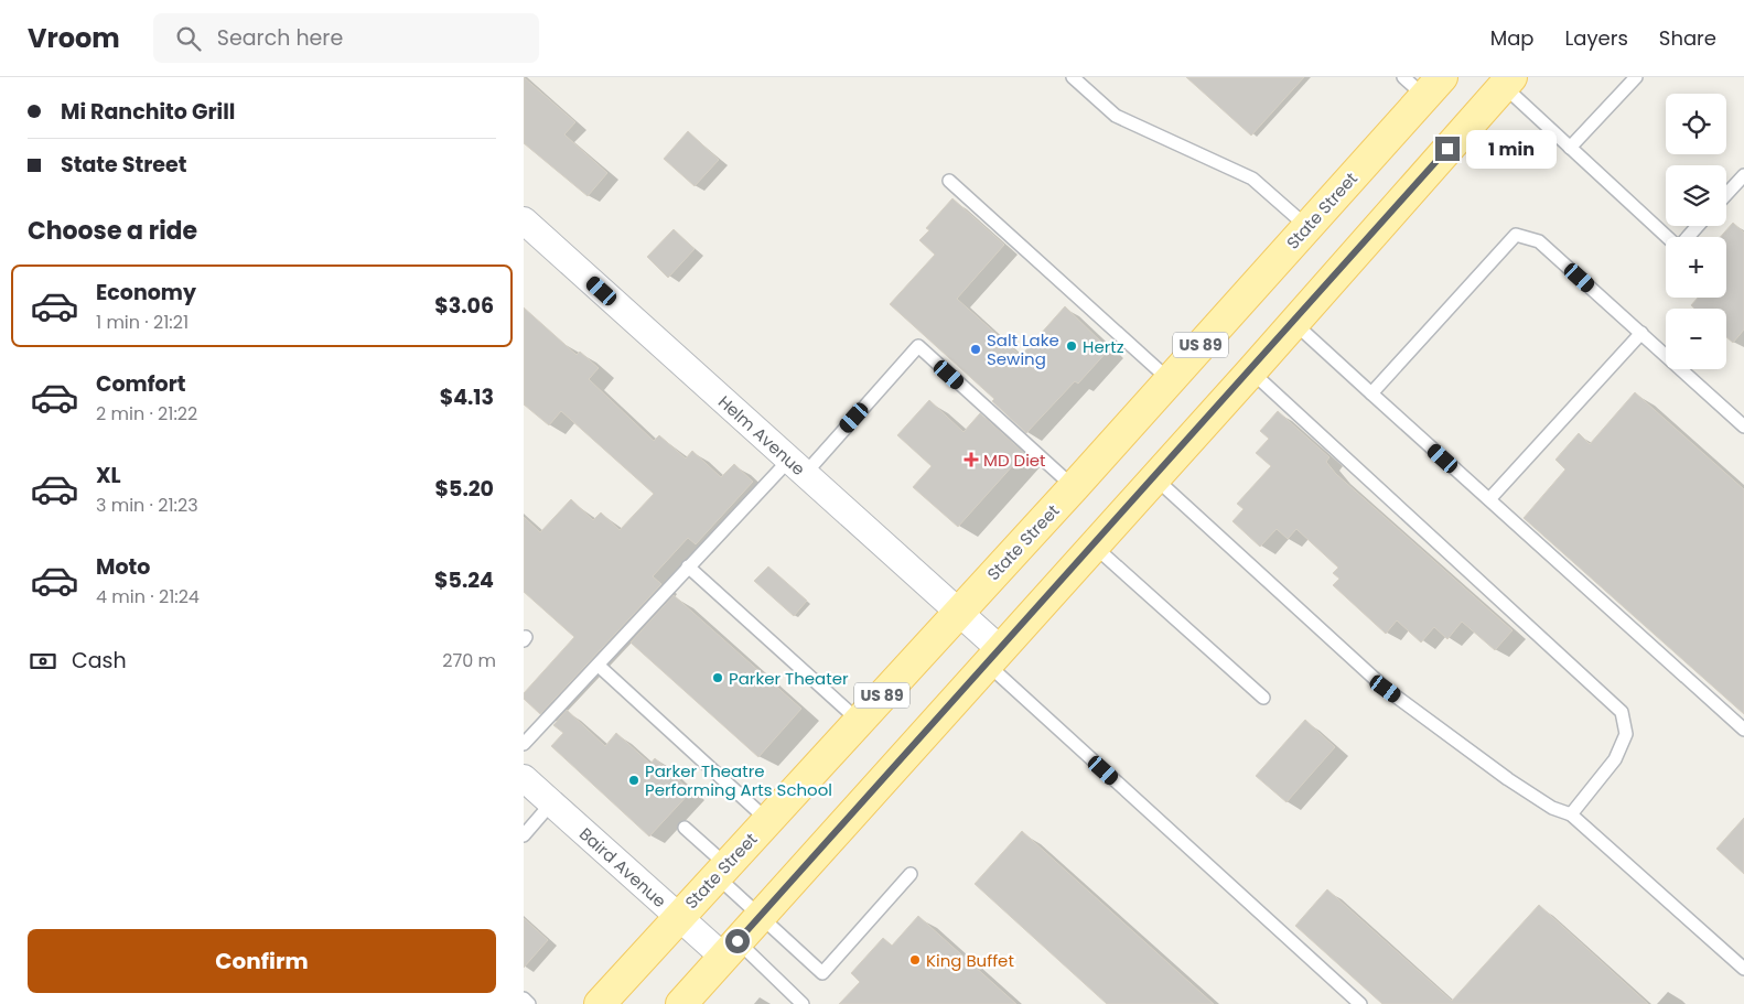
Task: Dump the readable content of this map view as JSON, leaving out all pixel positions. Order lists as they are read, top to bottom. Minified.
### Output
{"streets":{"main road":["State Street","US 89"],"street":["Helm Avenue","Baird Avenue"]},"crossings":[["State Street","Helm Avenue"],["State Street","Baird Avenue"]],"places":{"other":["Hertz","Salt Lake Sewing","Parker Theater","Parker Theatre Performing Arts School","King Buffet"],"health":["MD Diet"]},"page":{"header":"Vroom","search":"Search here","nav":["Map","Layers","Share"],"banner":["Mi Ranchito Grill","State Street"],"map_buttons":["+","−"],"bubble":"1 min","heading":"Choose a ride","list":[{"name":"Economy","note":"1 min · 21:21","value":"$3.06"},{"name":"Comfort","note":"2 min · 21:22","value":"$4.13"},{"name":"XL","note":"3 min · 21:23","value":"$5.20"},{"name":"Moto","note":"4 min · 21:24","value":"$5.24"}],"pay":["Cash","270 m"],"buttons":"Confirm"}}
